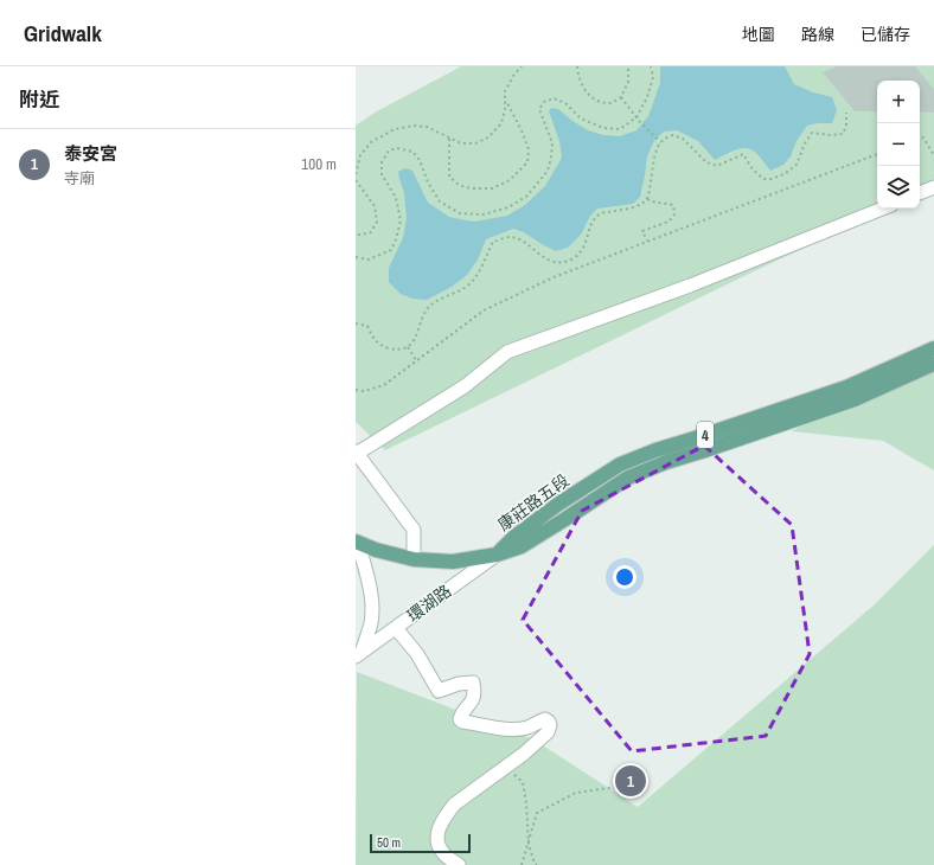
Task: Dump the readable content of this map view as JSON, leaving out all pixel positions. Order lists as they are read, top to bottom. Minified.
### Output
{"streets":{"main road":["4","康莊路五段"],"street":["環湖路"]},"crossings":[["4","康莊路五段"],["4","環湖路"],["康莊路五段","環湖路"]],"scale_bar":"50 m","page":{"header":"Gridwalk","nav":["地圖","路線","已儲存"],"heading":"附近","map_buttons":["+","−"],"list":[{"mark":"1","name":"泰安宮","note":"寺廟","value":"100 m"}],"pins":"1","scale":"50 m"}}
